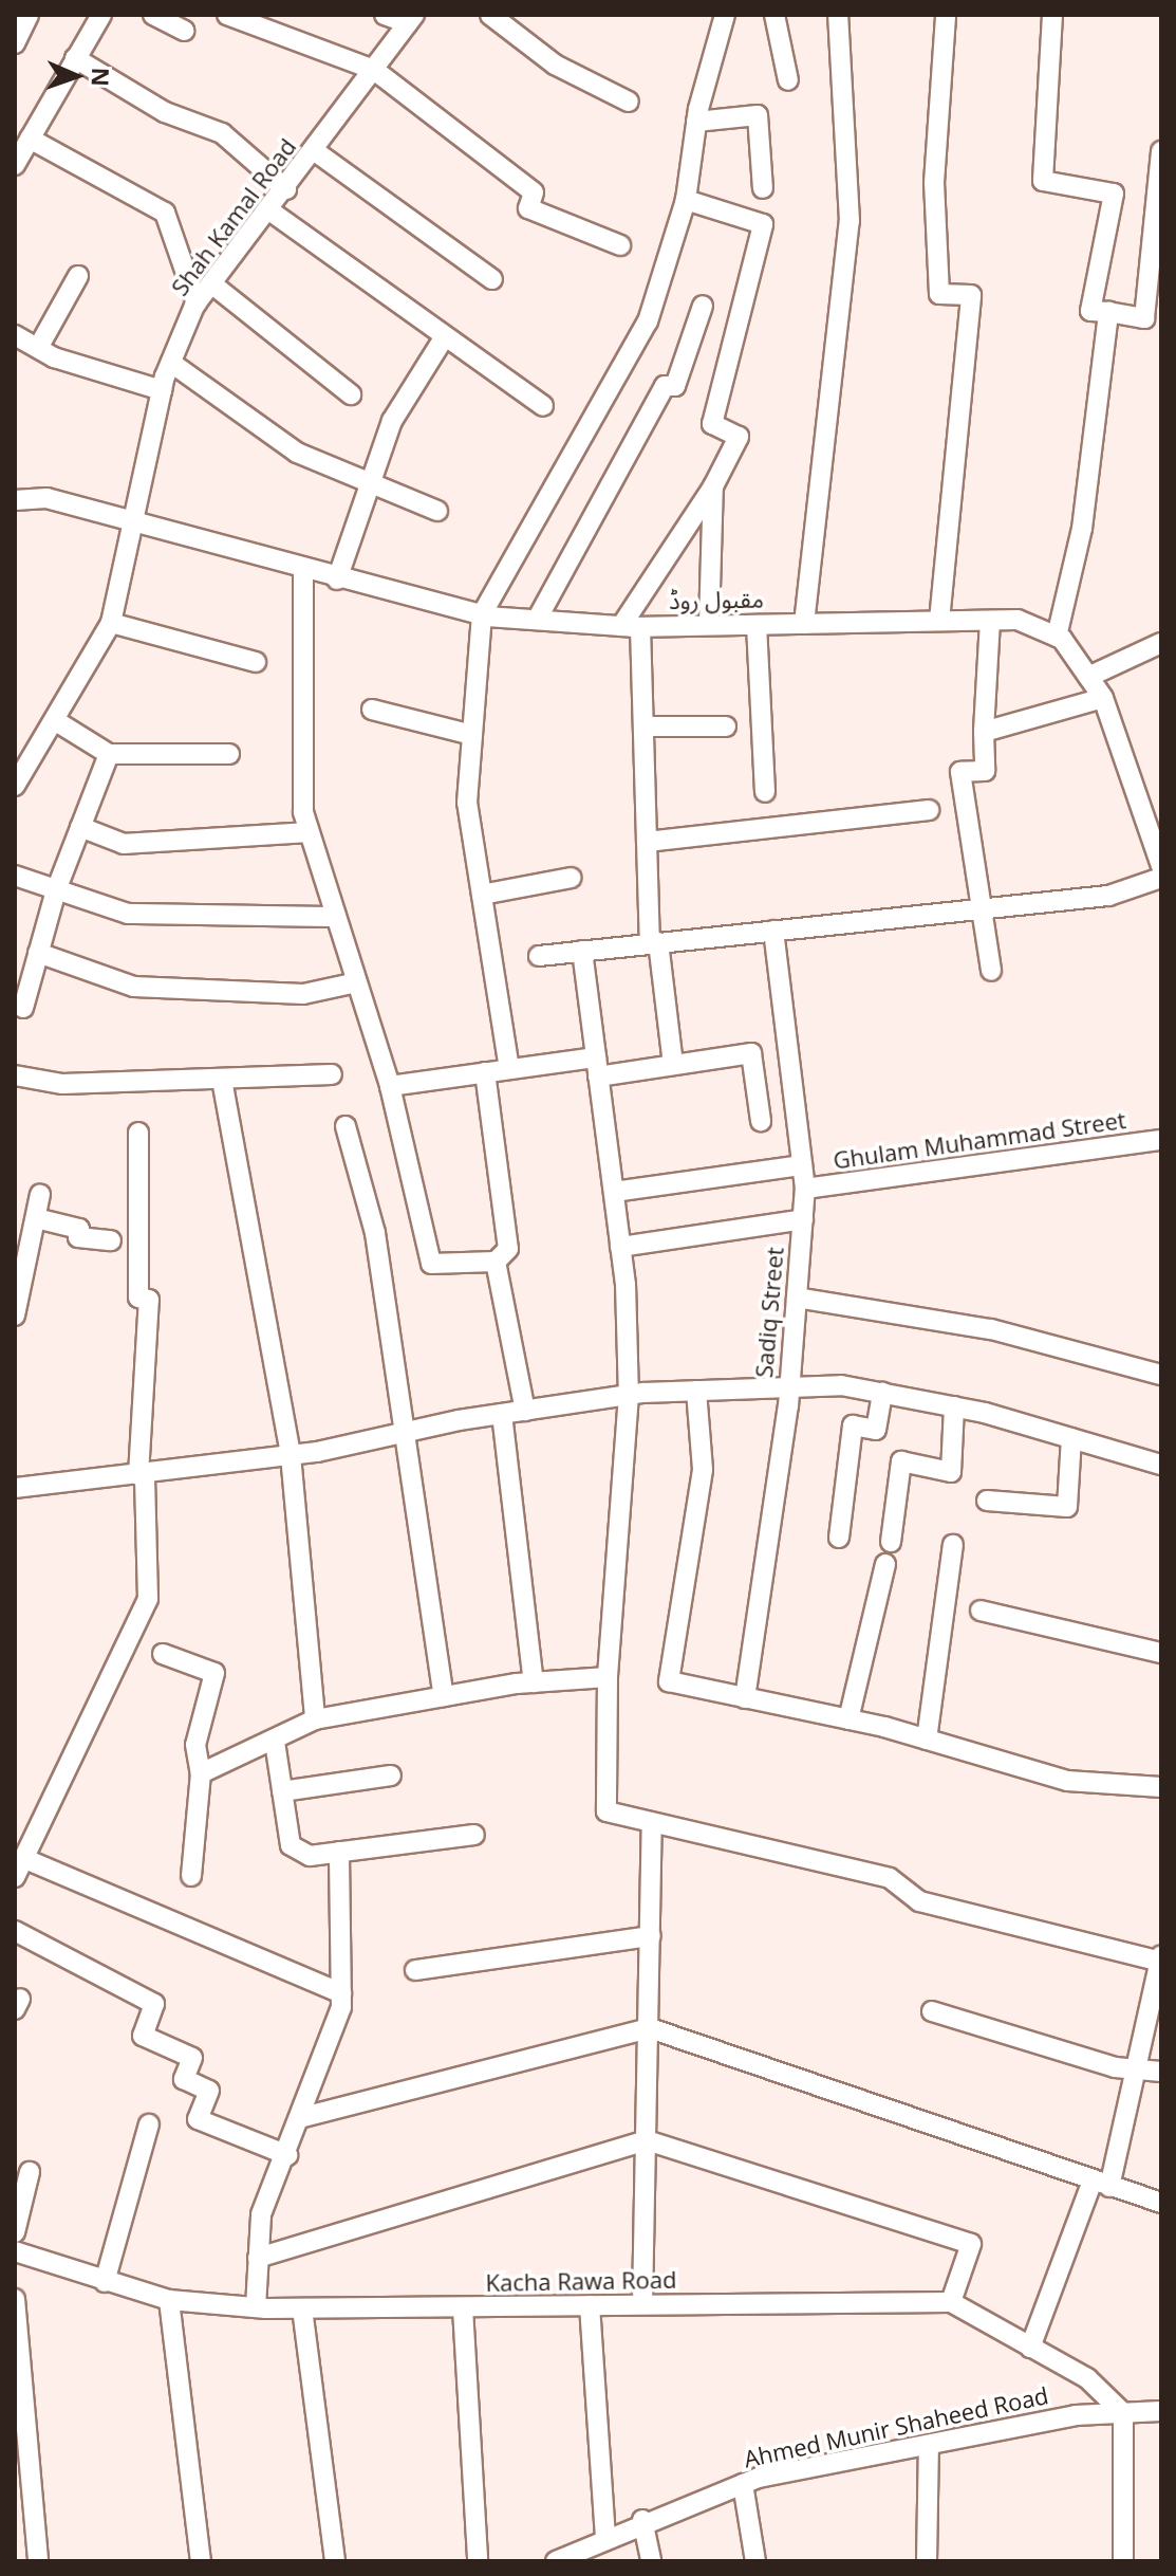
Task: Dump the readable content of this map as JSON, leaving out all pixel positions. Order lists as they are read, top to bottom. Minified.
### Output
{"streets":{"street":["Shah Kamal Road","مقبول روڈ","Ghulam Muhammad Street","Sadiq Street","Kacha Rawa Road","Ahmed Munir Shaheed Road"]},"crossings":[["Shah Kamal Road","مقبول روڈ"],["Ghulam Muhammad Street","Sadiq Street"]],"north":"right"}
